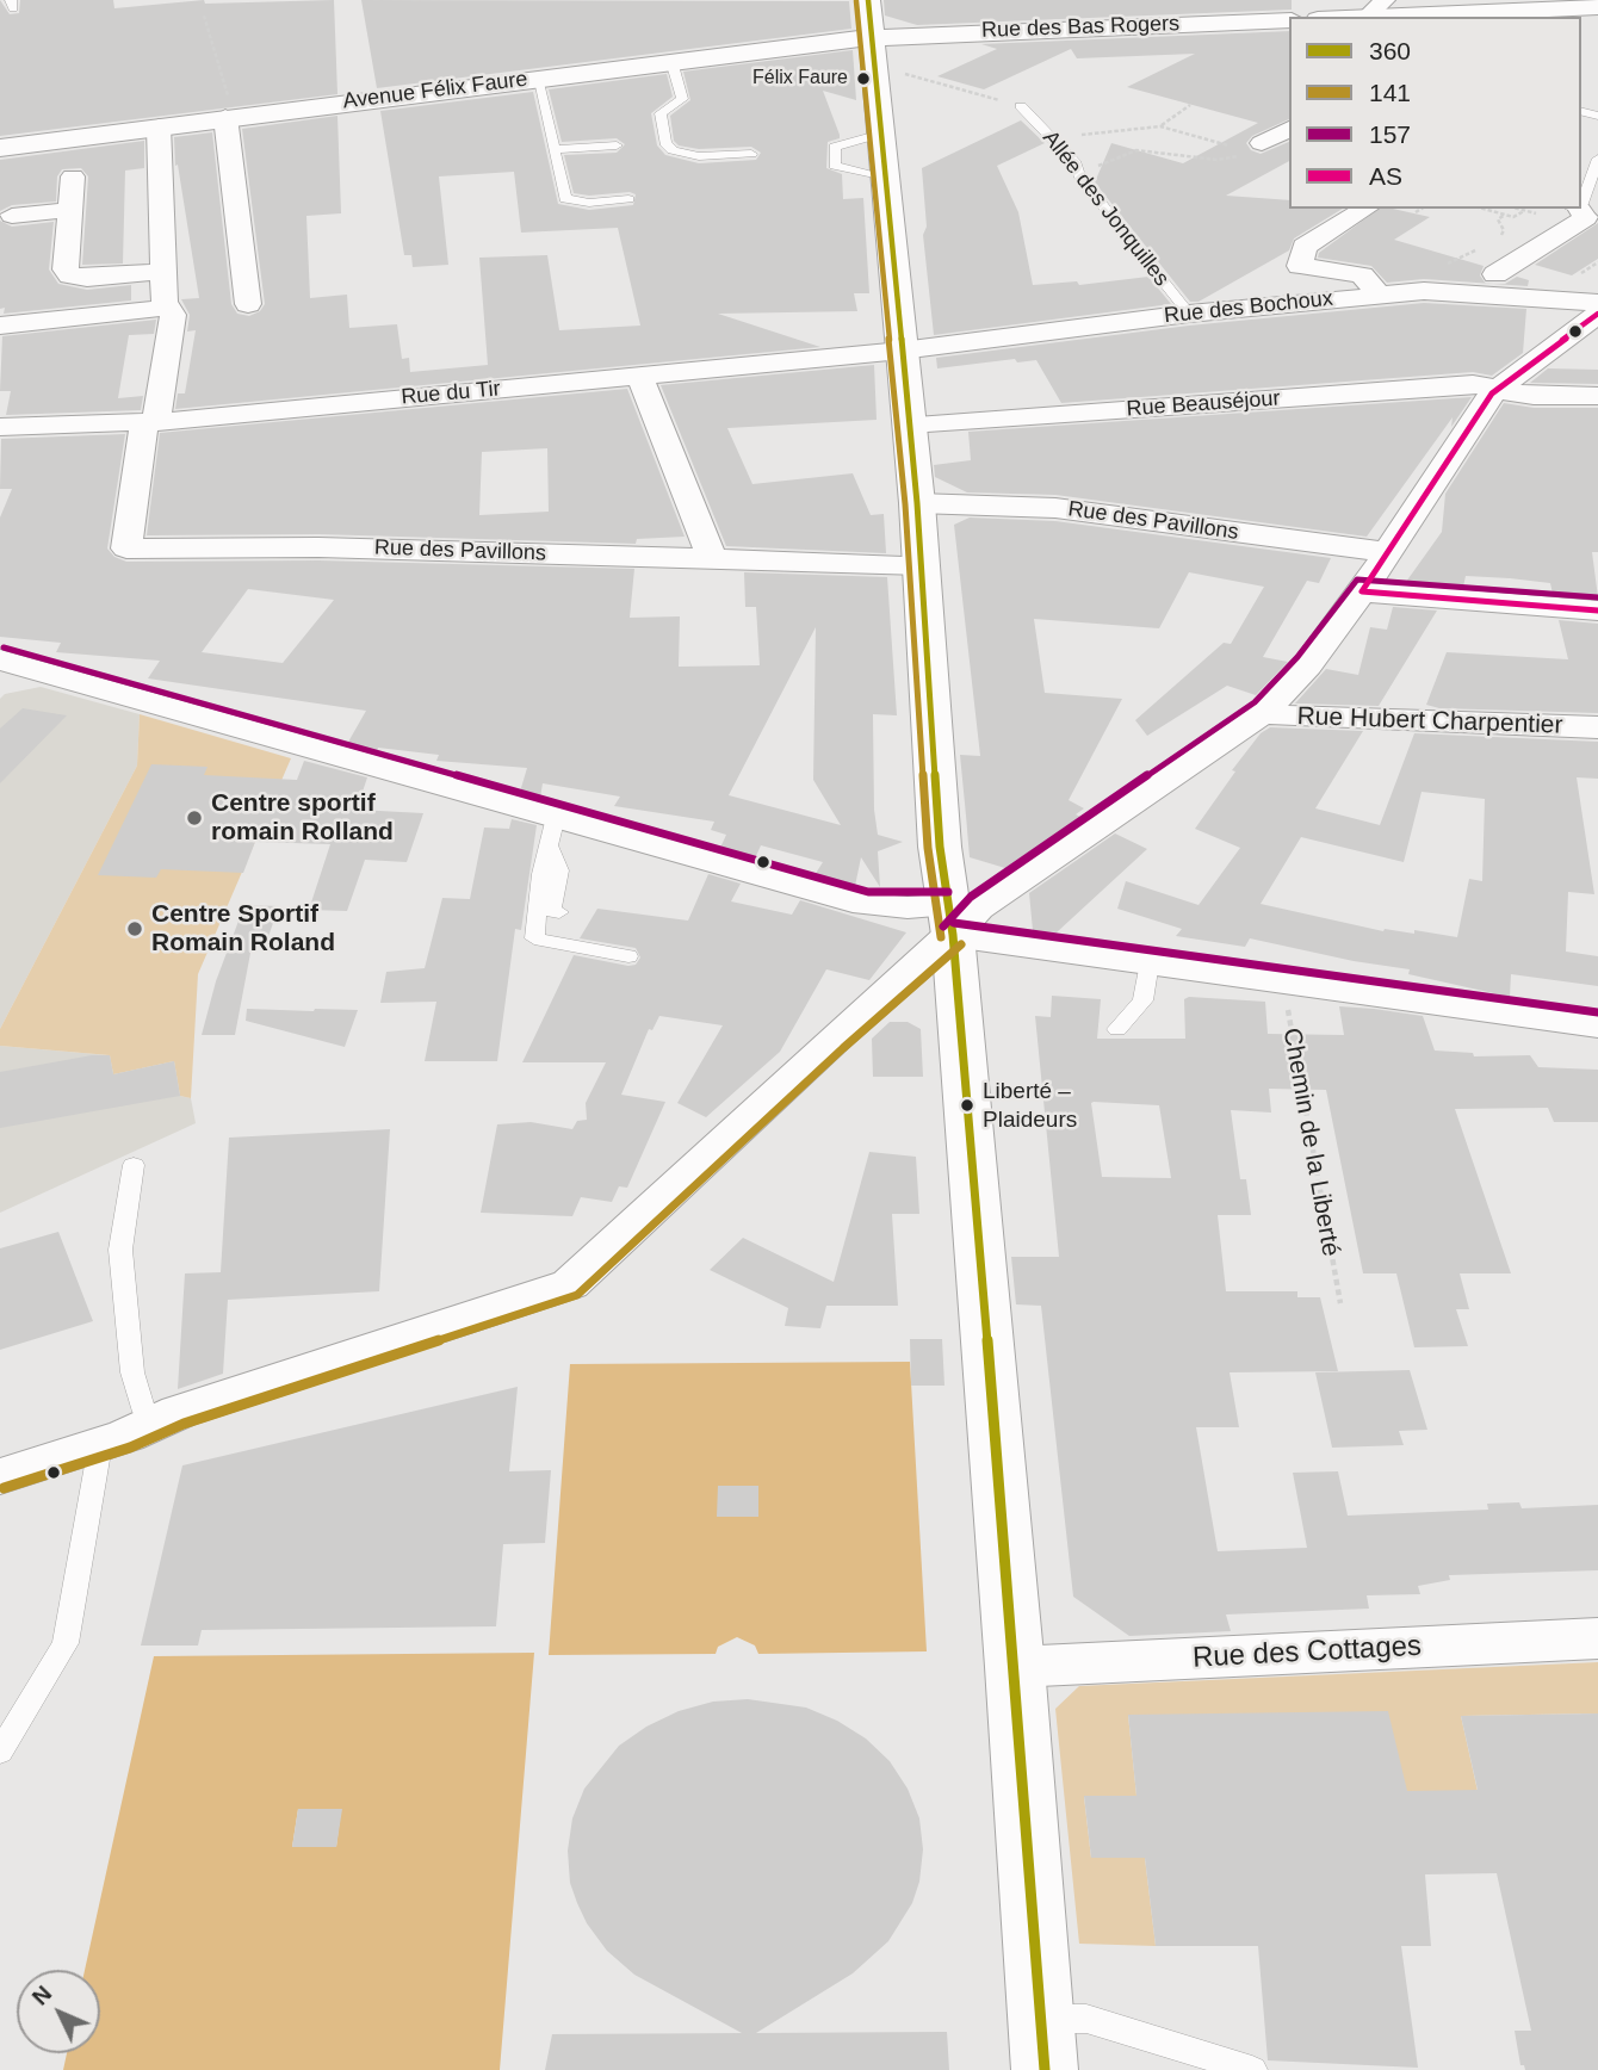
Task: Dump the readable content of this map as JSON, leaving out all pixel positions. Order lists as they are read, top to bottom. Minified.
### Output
{"streets":{"main road":["Rue des Bas Rogers","Avenue Félix Faure"],"street":["Rue des Bochoux","Rue du Tir","Rue Beauséjour","Rue des Pavillons","Rue Hubert Charpentier","Rue des Cottages"],"lane":["Allée des Jonquilles"],"path":["Chemin de la Liberté"]},"crossings":[["Rue des Bas Rogers","Avenue Félix Faure"],["Allée des Jonquilles","Rue des Bochoux"],["Rue des Bochoux","Rue du Tir"],["Rue du Tir","Rue des Pavillons"]],"places":["Félix Faure","Centre sportif romain Rolland","Centre Sportif Romain Roland","Liberté – Plaideurs"],"lines":["transit line 360","transit line 141","transit line AS","transit line 157"],"legend":["360","141","157","AS"],"north":"top left"}
